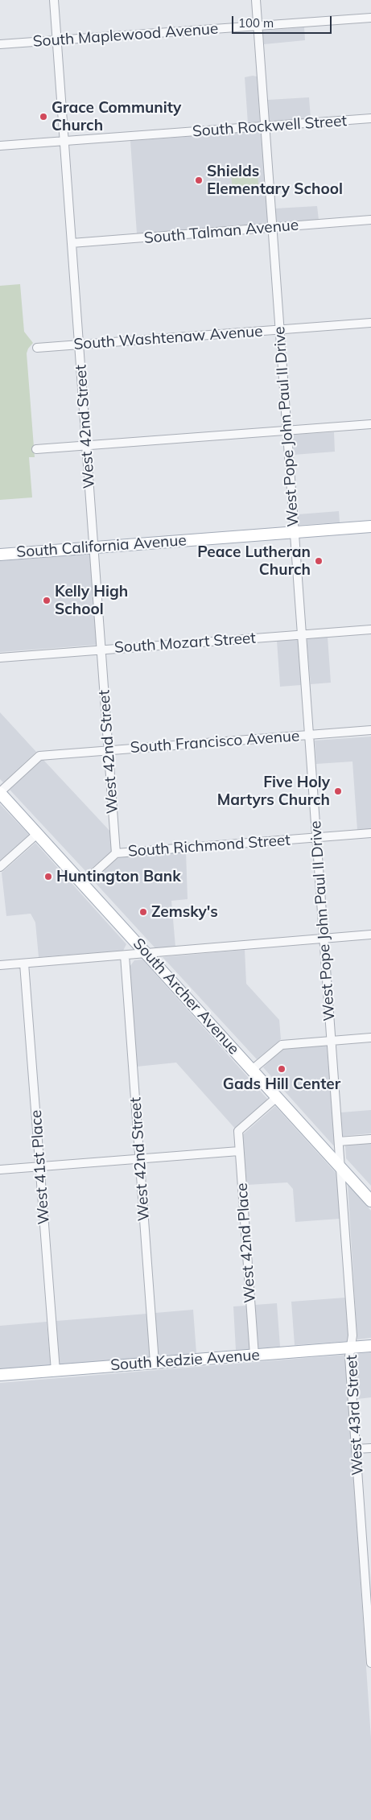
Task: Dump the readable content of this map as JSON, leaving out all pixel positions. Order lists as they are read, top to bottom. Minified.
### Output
{"streets":{"main road":["South California Avenue","South Archer Avenue","South Kedzie Avenue"],"street":["South Maplewood Avenue","South Rockwell Street","South Talman Avenue","South Washtenaw Avenue","West 42nd Street","West Pope John Paul II Drive","South Mozart Street","South Francisco Avenue","South Richmond Street","West 41st Place","West 42nd Place","West 43rd Street"]},"crossings":[["South Maplewood Avenue","West 42nd Street"],["South Maplewood Avenue","West Pope John Paul II Drive"],["South Rockwell Street","West 42nd Street"],["South Rockwell Street","West Pope John Paul II Drive"],["South Talman Avenue","West 42nd Street"],["South Talman Avenue","West Pope John Paul II Drive"],["South Washtenaw Avenue","West 42nd Street"],["South Washtenaw Avenue","West Pope John Paul II Drive"],["West 42nd Street","South California Avenue"],["West 42nd Street","South Mozart Street"],["West 42nd Street","South Francisco Avenue"],["West 42nd Street","South Richmond Street"],["West 42nd Street","South Kedzie Avenue"],["West Pope John Paul II Drive","South California Avenue"],["West Pope John Paul II Drive","South Mozart Street"],["West Pope John Paul II Drive","South Francisco Avenue"],["West Pope John Paul II Drive","South Richmond Street"],["West Pope John Paul II Drive","South Archer Avenue"],["West Pope John Paul II Drive","West 43rd Street"],["South Francisco Avenue","South Archer Avenue"],["South Richmond Street","South Archer Avenue"],["South Archer Avenue","West 42nd Place"],["South Archer Avenue","West 43rd Street"],["West 41st Place","South Kedzie Avenue"],["West 42nd Place","South Kedzie Avenue"],["South Kedzie Avenue","West 43rd Street"]],"places":["Grace Community Church","Shields Elementary School","Peace Lutheran Church","Kelly High School","Five Holy Martyrs Church","Huntington Bank","Zemsky's","Gads Hill Center"],"scale_bar":"100 m"}
